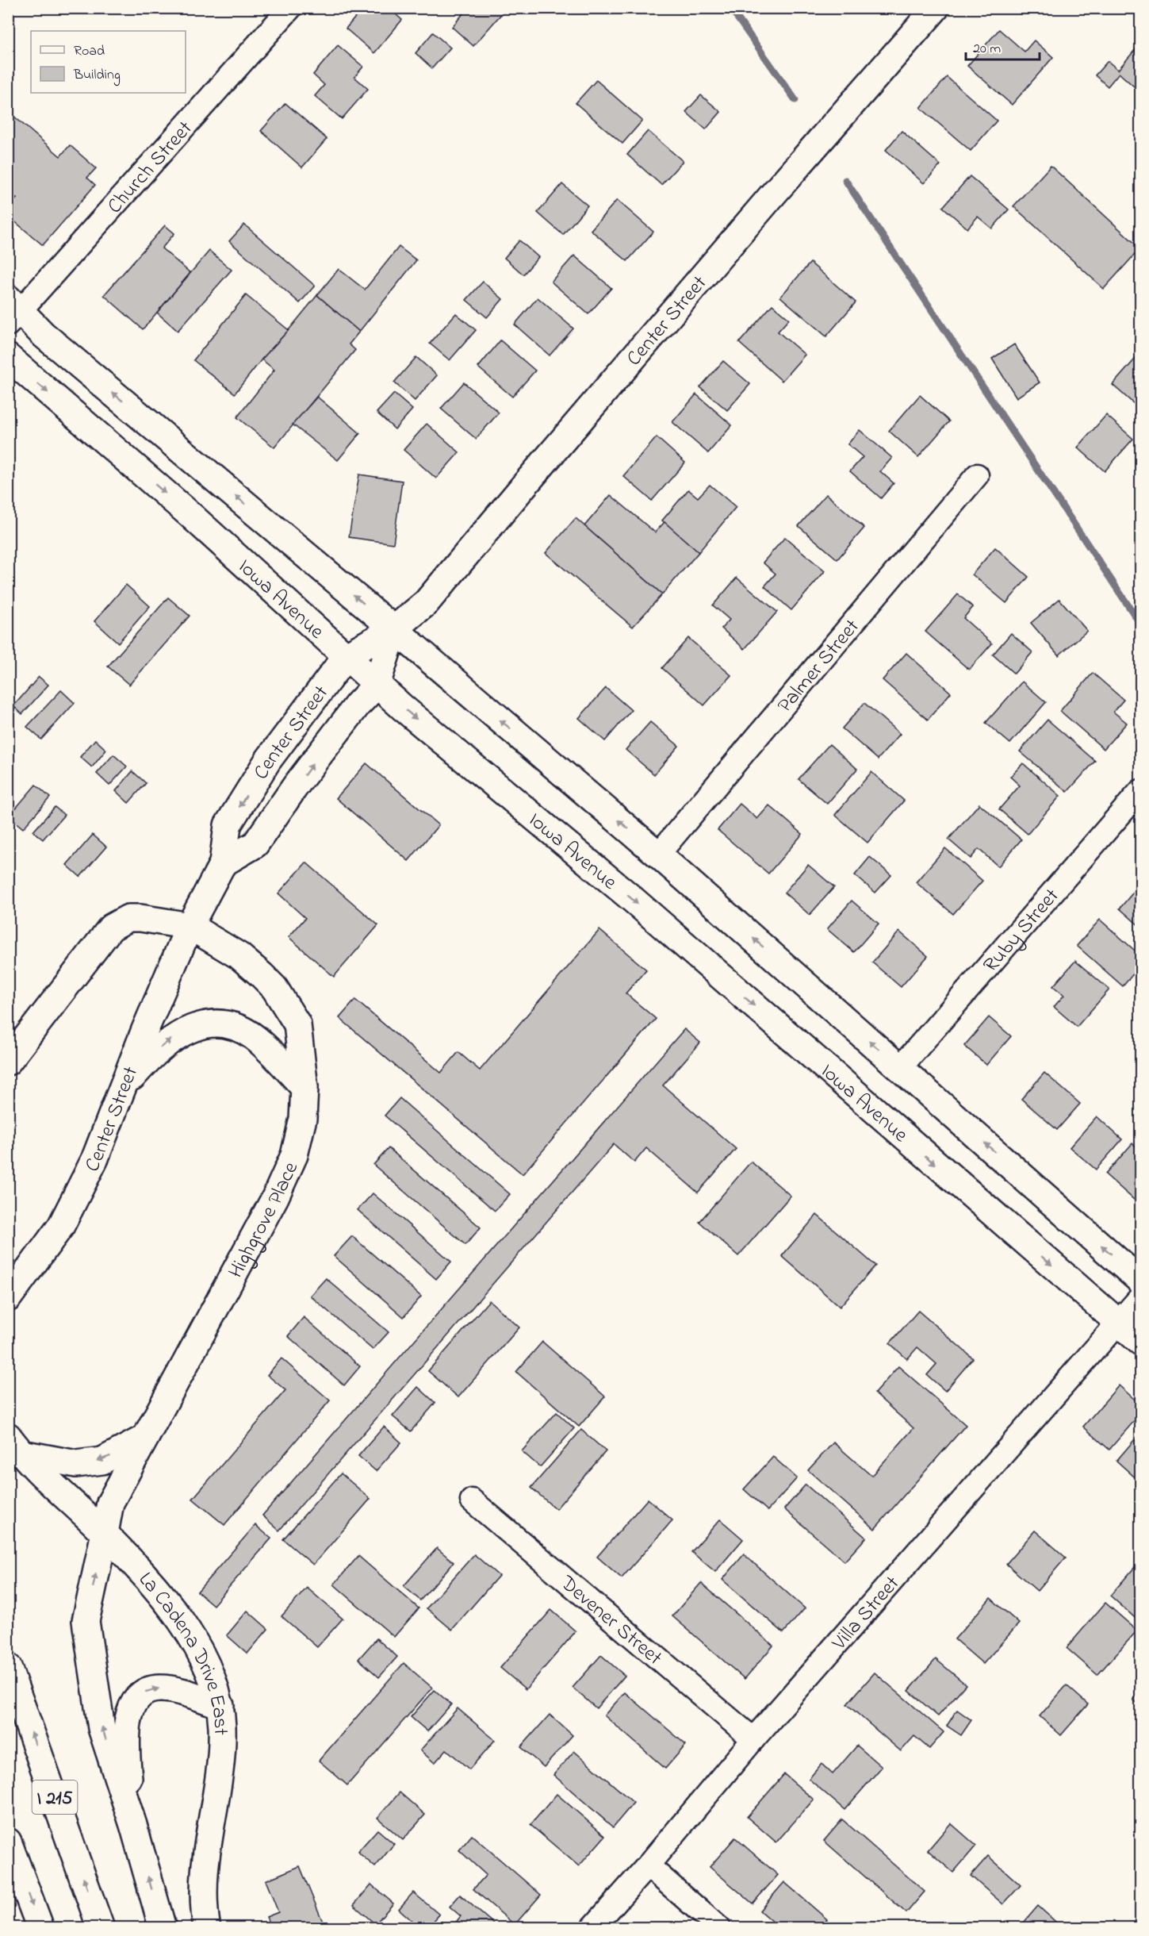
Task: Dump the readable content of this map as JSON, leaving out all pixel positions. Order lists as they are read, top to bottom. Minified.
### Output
{"streets":{"main road":["Center Street","Iowa Avenue","Highgrove Place","La Cadena Drive East","I 215"],"street":["Church Street","Palmer Street","Ruby Street","Villa Street","Devener Street"]},"crossings":[["Center Street","Iowa Avenue"],["Center Street","Highgrove Place"],["Iowa Avenue","Villa Street"],["Highgrove Place","La Cadena Drive East"],["Villa Street","Devener Street"]],"legend":["Road","Building"],"scale_bar":"20 m"}
